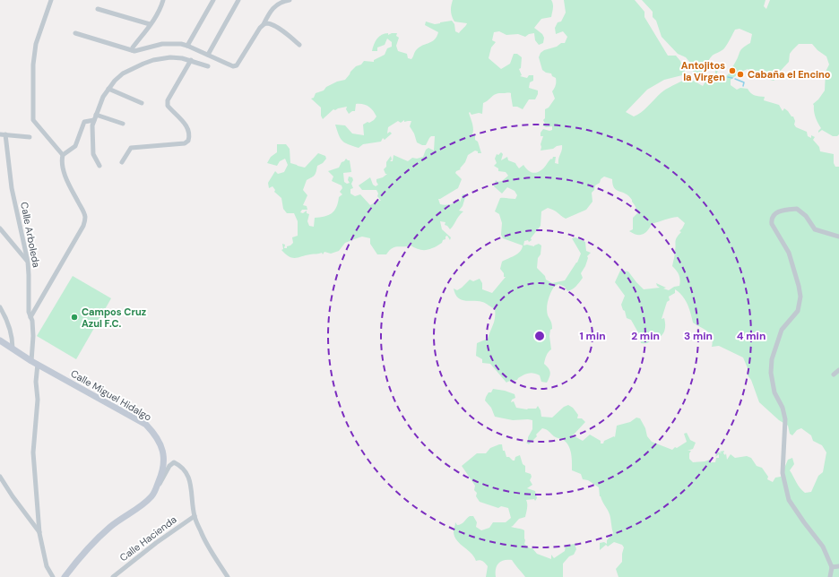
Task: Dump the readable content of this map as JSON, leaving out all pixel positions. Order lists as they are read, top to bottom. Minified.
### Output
{"streets":{"main road":["Calle Miguel Hidalgo"],"street":["Calle Arboleda","Calle Hacienda"]},"crossings":[["Calle Arboleda","Calle Miguel Hidalgo"]],"places":["Antojitos la Virgen","Cabaña el Encino","Campos Cruz Azul F.C."],"rings":["1 min","2 min","3 min","4 min"]}
